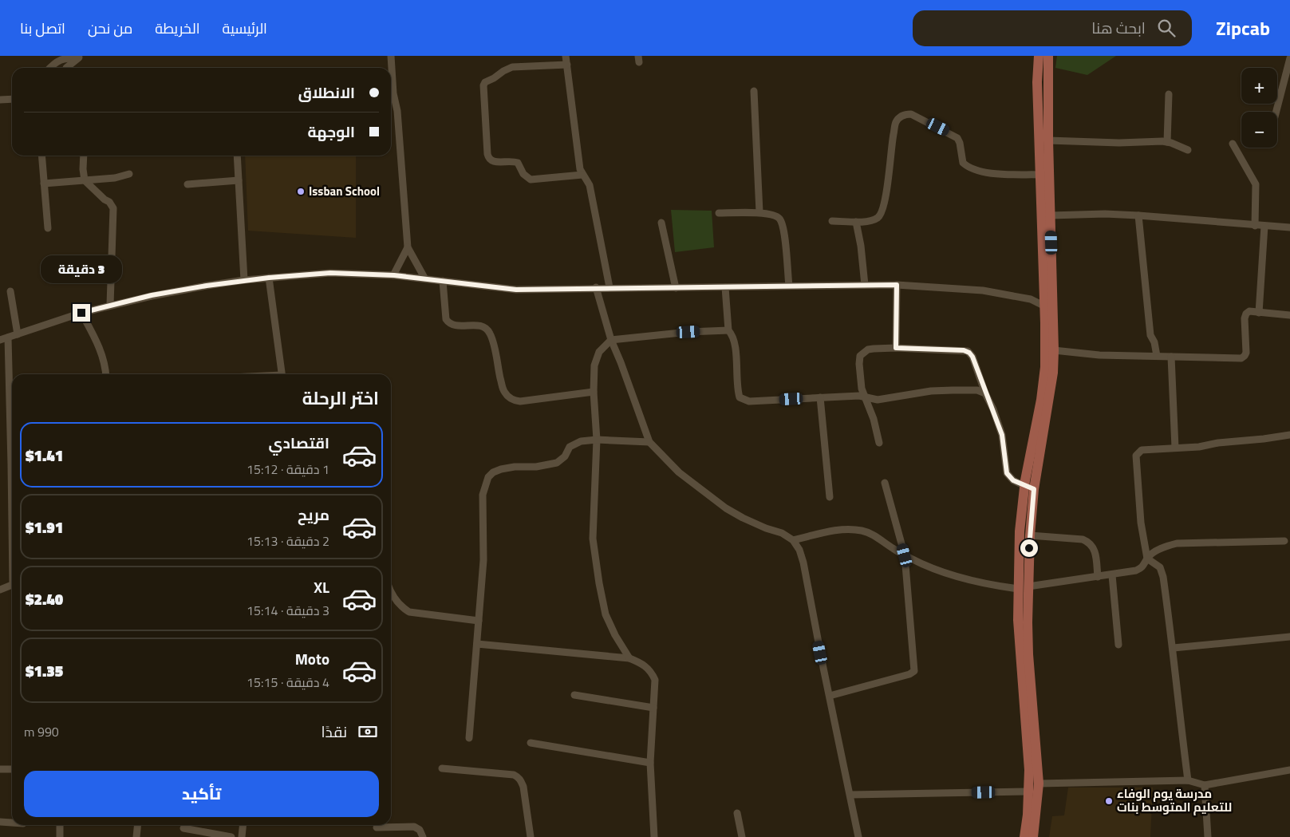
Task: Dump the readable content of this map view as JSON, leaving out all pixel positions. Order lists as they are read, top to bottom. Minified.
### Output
{"places":["Issban School","مدرسة يوم الوفاء للتعليم المتوسط بنات"],"page":{"header":"Zipcab","search":"ابحث هنا","nav":["الرئيسية","الخريطة","من نحن","اتصل بنا"],"map_buttons":["+","−"],"banner":["الانطلاق","الوجهة"],"bubble":"3 دقيقة","heading":"اختر الرحلة","list":[{"name":"اقتصادي","note":"1 دقيقة · 15:12","value":"$1.41"},{"name":"مريح","note":"2 دقيقة · 15:13","value":"$1.91"},{"name":"XL","note":"3 دقيقة · 15:14","value":"$2.40"},{"name":"Moto","note":"4 دقيقة · 15:15","value":"$1.35"}],"pay":["نقدًا","990 m"],"buttons":"تأكيد"}}
